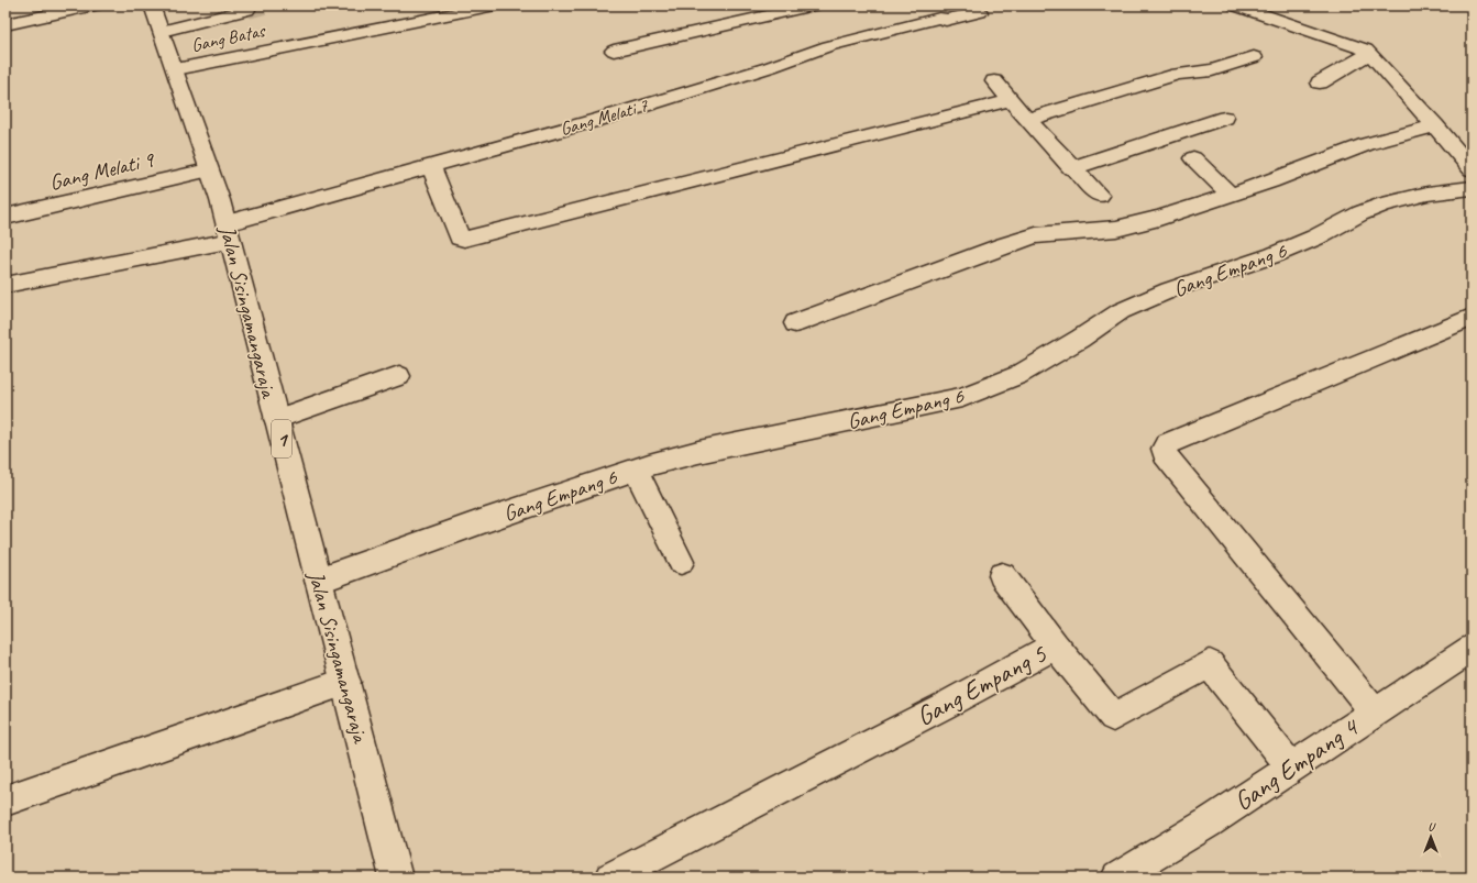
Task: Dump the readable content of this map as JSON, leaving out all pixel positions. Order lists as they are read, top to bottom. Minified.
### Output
{"streets":{"main road":["Gang Batas","Gang Melati 7","Gang Melati 9","Gang Empang 6","Jalan Sisingamangaraja","1","Gang Empang 5","Gang Empang 4"]},"crossings":[["Gang Batas","Jalan Sisingamangaraja"],["Gang Melati 7","Jalan Sisingamangaraja"],["Gang Melati 9","Jalan Sisingamangaraja"],["Gang Empang 6","Jalan Sisingamangaraja"],["Gang Empang 5","Gang Empang 4"]],"north":"top"}
